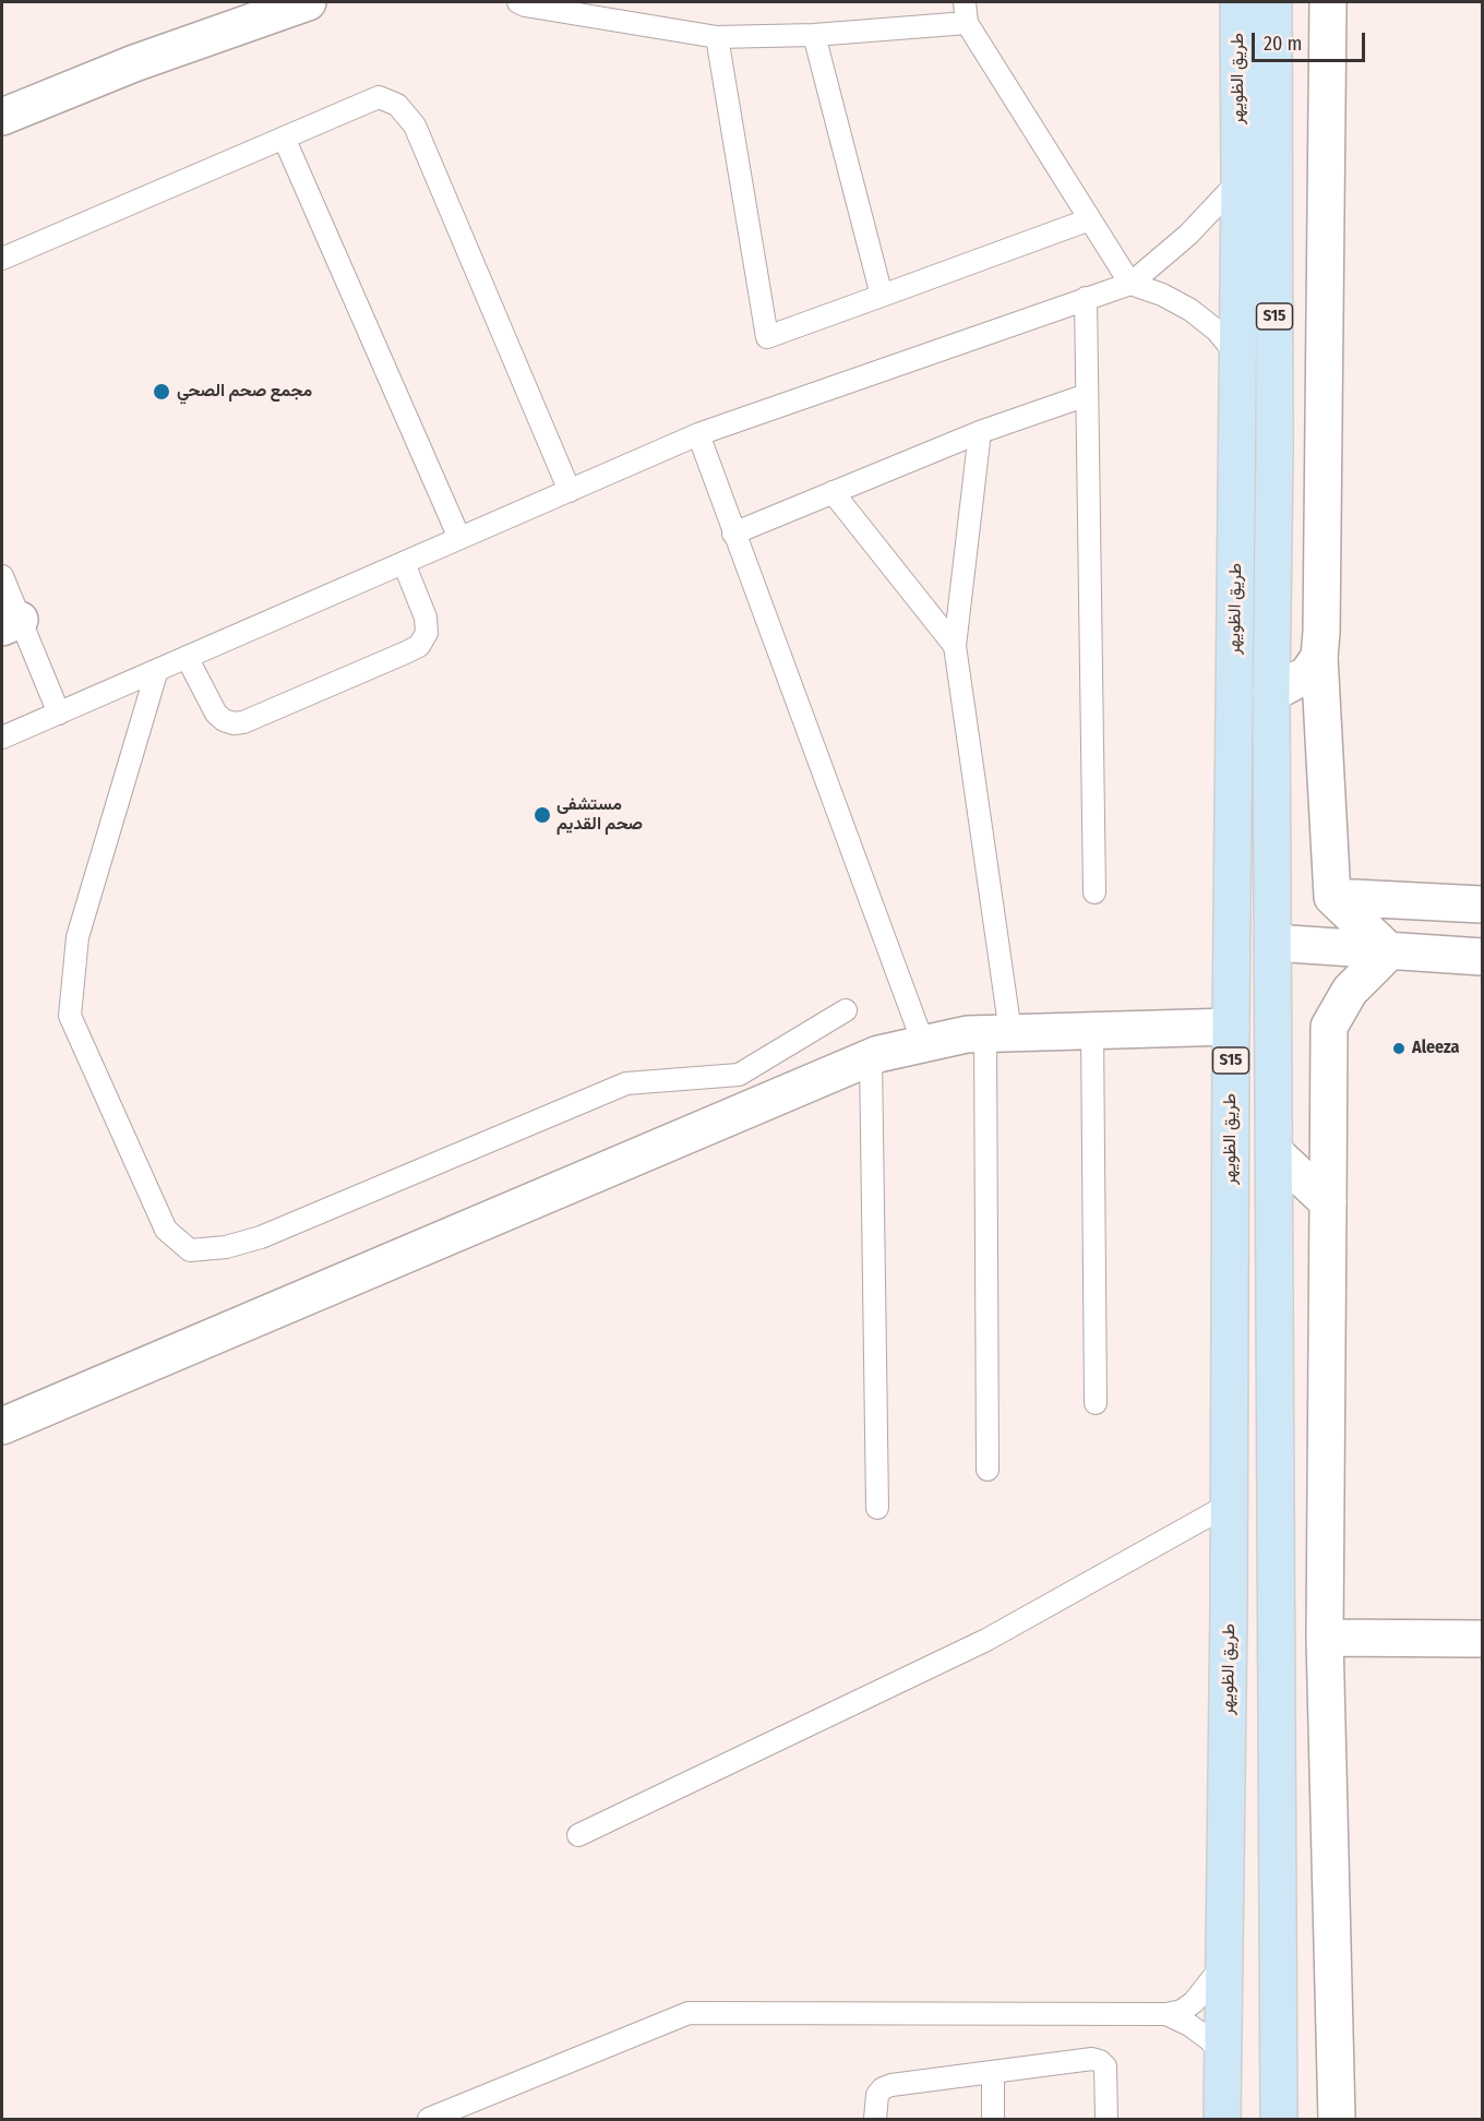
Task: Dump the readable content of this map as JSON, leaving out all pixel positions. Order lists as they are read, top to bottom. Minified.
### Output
{"streets":{"main road":["طريق الظويهر","S15"]},"places":["مجمع صحم الصحي","مستشفى صحم القديم","Aleeza"],"scale_bar":"20 m"}
